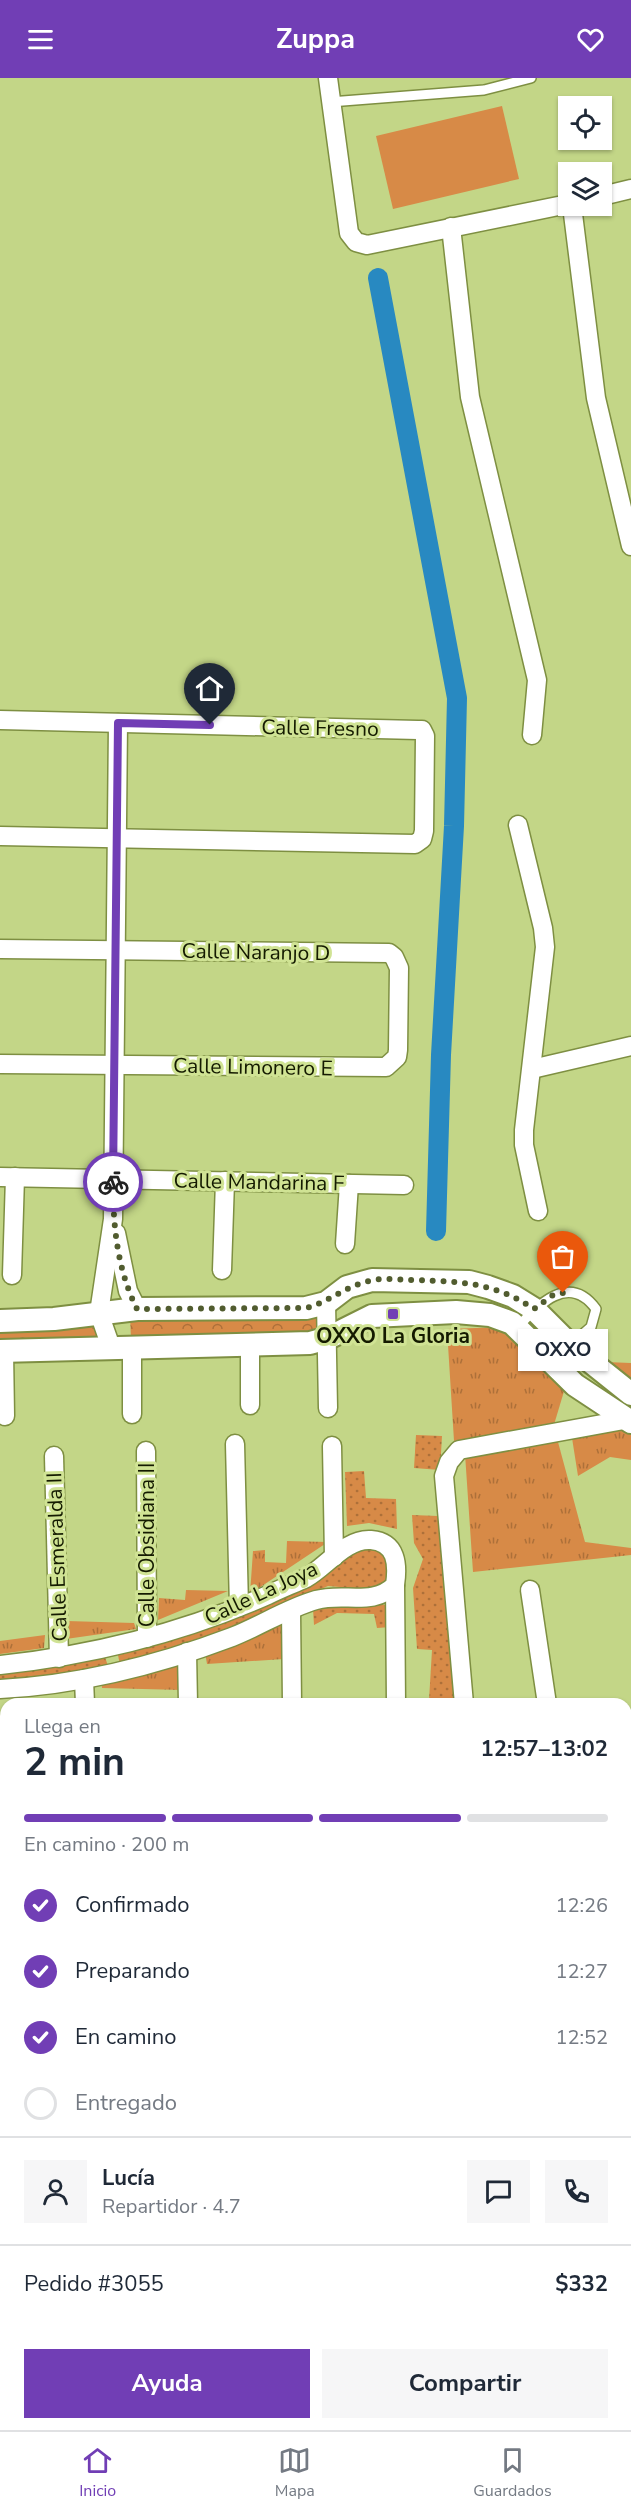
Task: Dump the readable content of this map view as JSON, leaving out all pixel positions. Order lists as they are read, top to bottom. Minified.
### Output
{"streets":{"street":["Calle Fresno","Calle Naranjo D","Calle Limonero E","Calle Mandarina F","Calle Obsidiana II","Calle Esmeralda II","Calle La Joya"]},"crossings":[["Calle Naranjo D","Calle Limonero E"],["Calle Obsidiana II","Calle La Joya"],["Calle Esmeralda II","Calle La Joya"]],"places":{"other":["OXXO"],"transit":["OXXO La Gloria"]},"page":{"header":"Zuppa","bubble":"OXXO","heading":["2 min","Llega en","12:57–13:02"],"panel":["Lucía","Repartidor · 4.7","Pedido #3055","$332"],"bar":"En camino · 200 m","list":[["Confirmado","12:26"],["Preparando","12:27"],["En camino","12:52"],"Entregado"],"buttons":["Ayuda","Compartir"],"tabs":["Inicio","Mapa","Guardados"]}}
